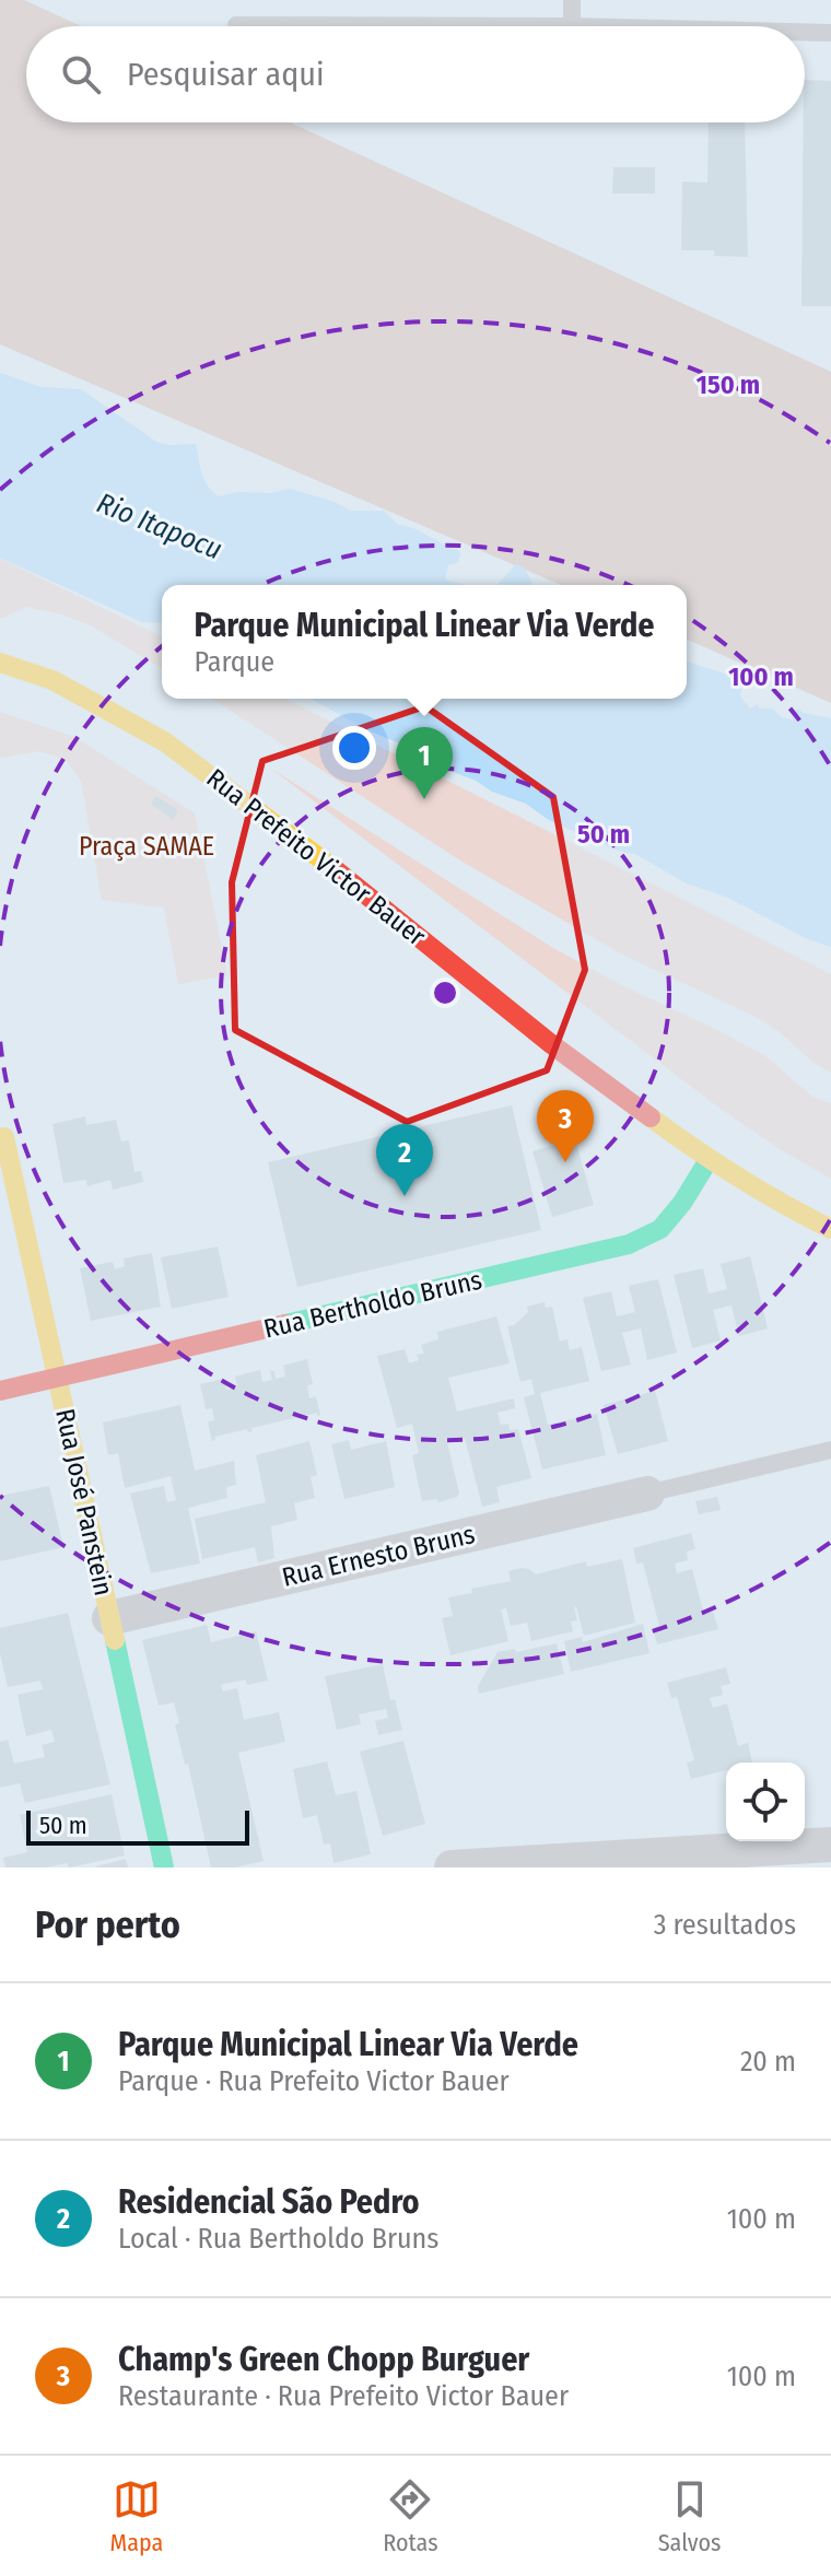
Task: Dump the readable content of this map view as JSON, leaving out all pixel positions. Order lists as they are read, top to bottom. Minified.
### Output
{"streets":{"street":["Rua Prefeito Victor Bauer","Rua Bertholdo Bruns","Rua José Panstein","Rua Ernesto Bruns"]},"crossings":[["Rua Prefeito Victor Bauer","Rua Bertholdo Bruns"],["Rua Bertholdo Bruns","Rua José Panstein"],["Rua José Panstein","Rua Ernesto Bruns"]],"water":["Rio Itapocu"],"parks":["Praça SAMAE"],"scale_bar":"50 m","page":{"search":"Pesquisar aqui","popup":["Parque Municipal Linear Via Verde","Parque"],"pins":["1","3","2"],"scale":"50 m","heading":["Por perto","3 resultados"],"list":[{"mark":"1","name":"Parque Municipal Linear Via Verde","note":"Parque · Rua Prefeito Victor Bauer","value":"20 m"},{"mark":"2","name":"Residencial São Pedro","note":"Local · Rua Bertholdo Bruns","value":"100 m"},{"mark":"3","name":"Champ's Green Chopp Burguer","note":"Restaurante · Rua Prefeito Victor Bauer","value":"100 m"}],"nav":["Mapa","Rotas","Salvos"]},"rings":["150 m","100 m","50 m"]}
